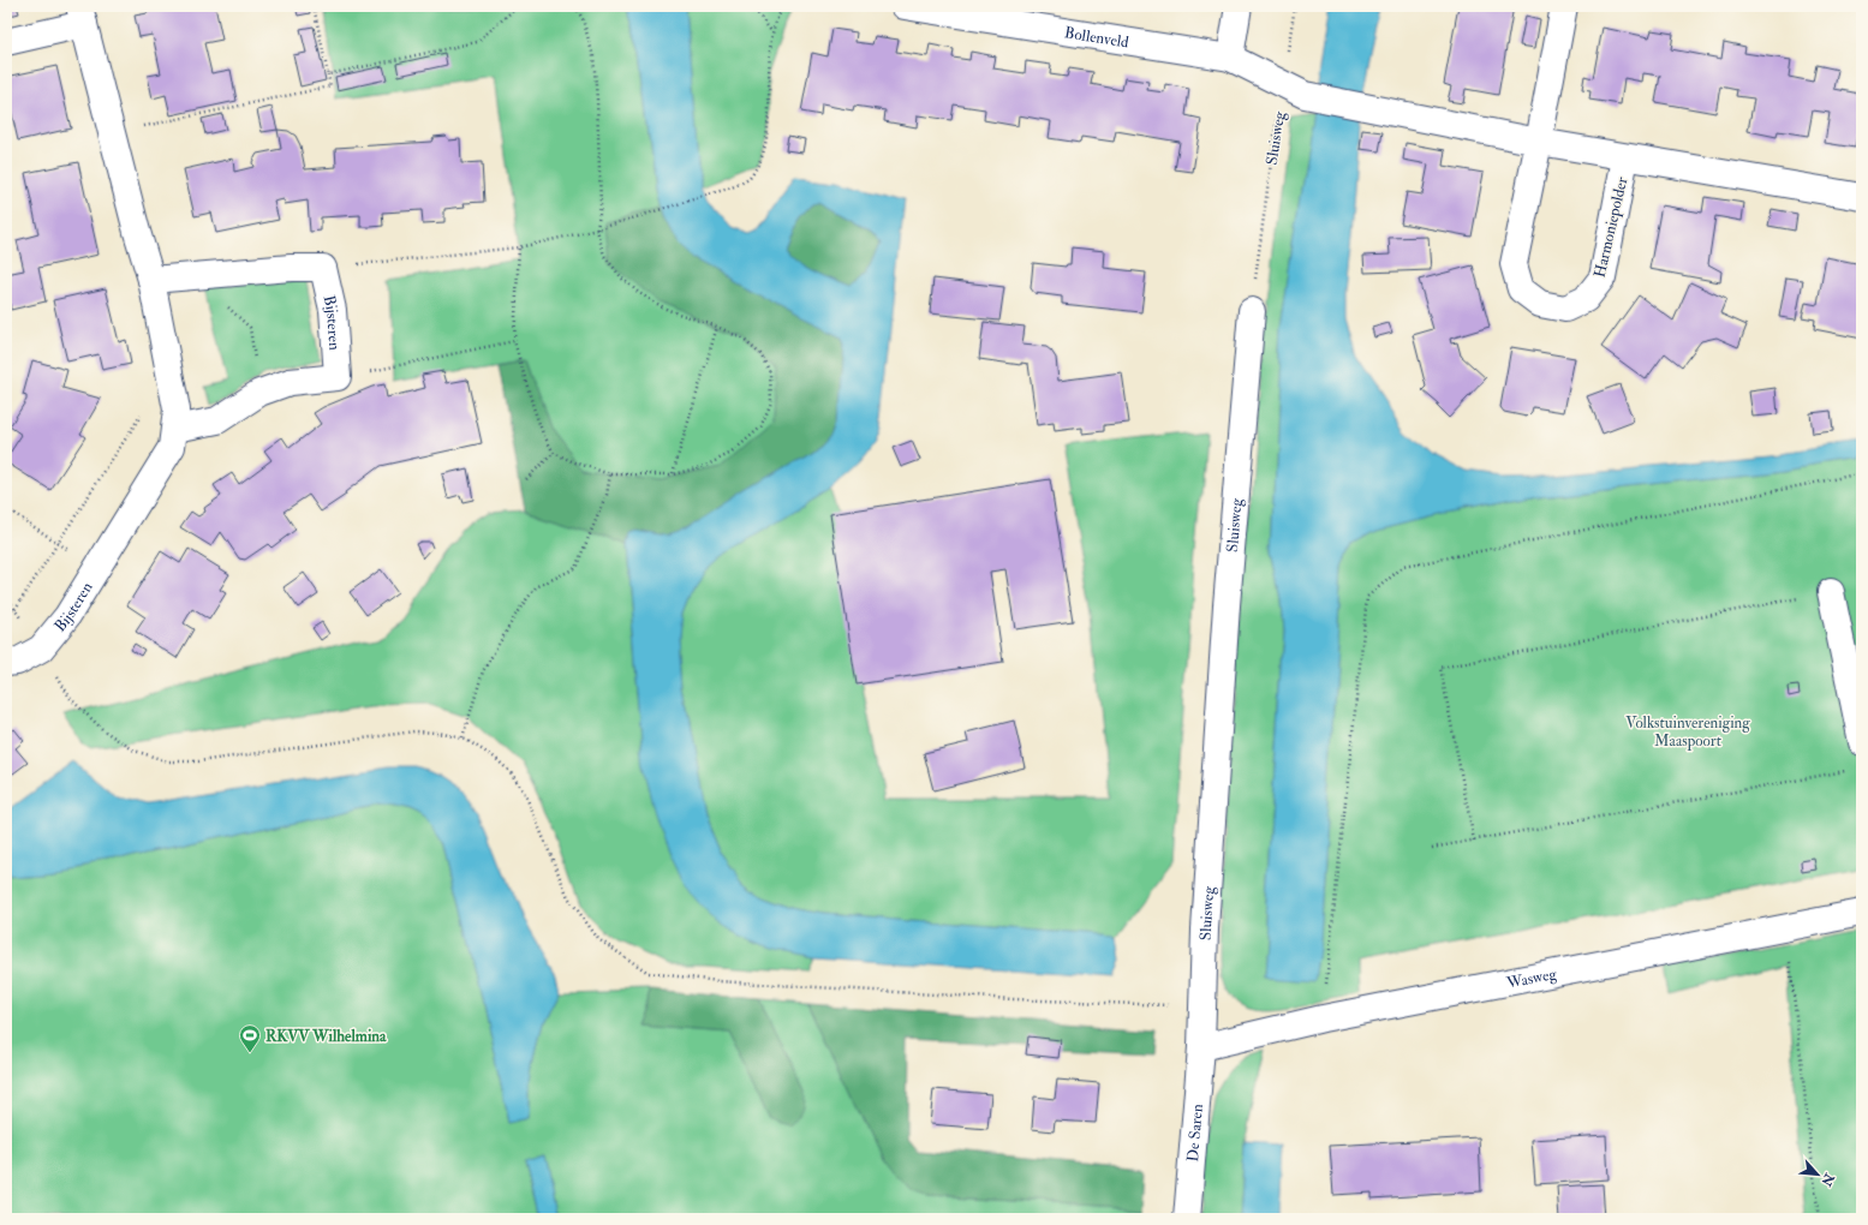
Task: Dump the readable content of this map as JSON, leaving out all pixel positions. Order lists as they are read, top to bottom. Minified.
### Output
{"streets":{"street":["Bollenveld","Sluisweg","Harmoniepolder","Bijsteren","Wasweg","De Saren"]},"crossings":[["Bollenveld","Sluisweg"],["Bollenveld","Harmoniepolder"],["Sluisweg","Harmoniepolder"],["Sluisweg","Wasweg"],["Sluisweg","De Saren"],["Wasweg","De Saren"]],"parks":["Volkstuinvereniging Maaspoort"],"places":{"sports":["RKVV Wilhelmina"]},"north":"bottom right"}
